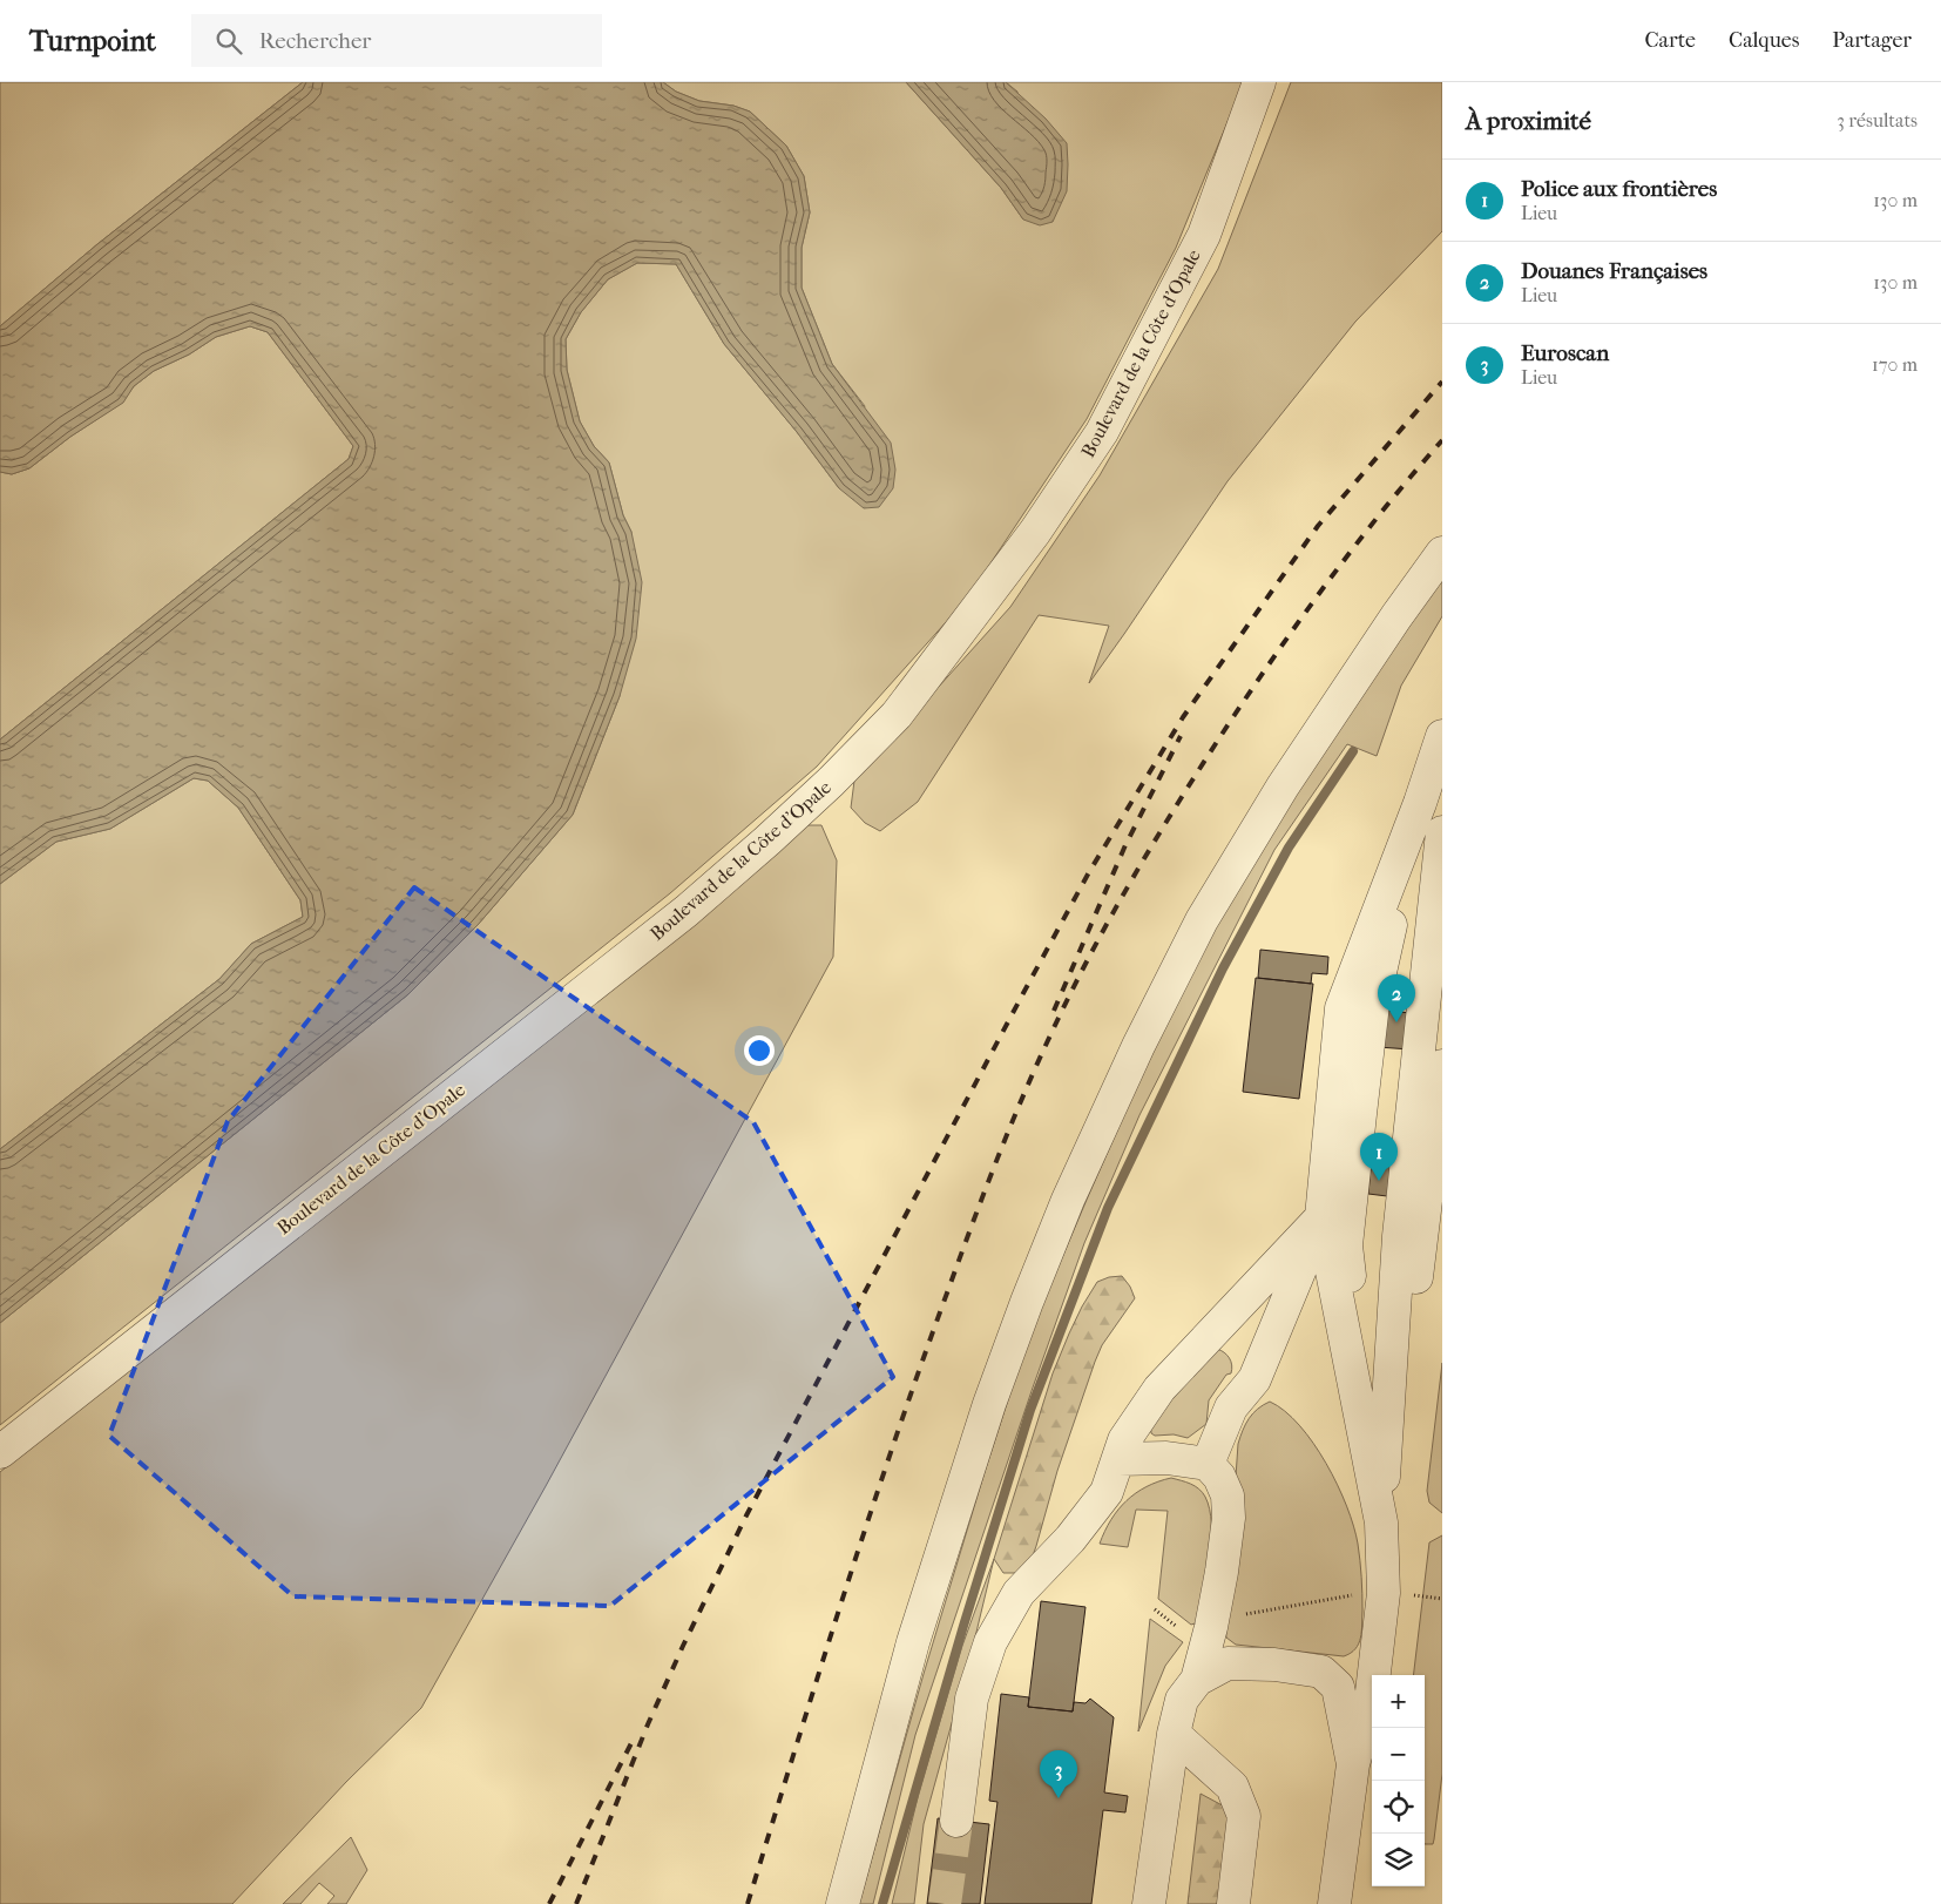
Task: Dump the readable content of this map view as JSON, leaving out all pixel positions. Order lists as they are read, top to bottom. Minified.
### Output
{"streets":{"lane":["Boulevard de la Côte d'Opale"]},"page":{"header":"Turnpoint","search":"Rechercher","nav":["Carte","Calques","Partager"],"heading":["À proximité","3 résultats"],"list":[{"mark":"1","name":"Police aux frontières","note":"Lieu","value":"130 m"},{"mark":"2","name":"Douanes Françaises","note":"Lieu","value":"130 m"},{"mark":"3","name":"Euroscan","note":"Lieu","value":"170 m"}],"pins":["2","1","3"],"map_buttons":["+","−"]}}
